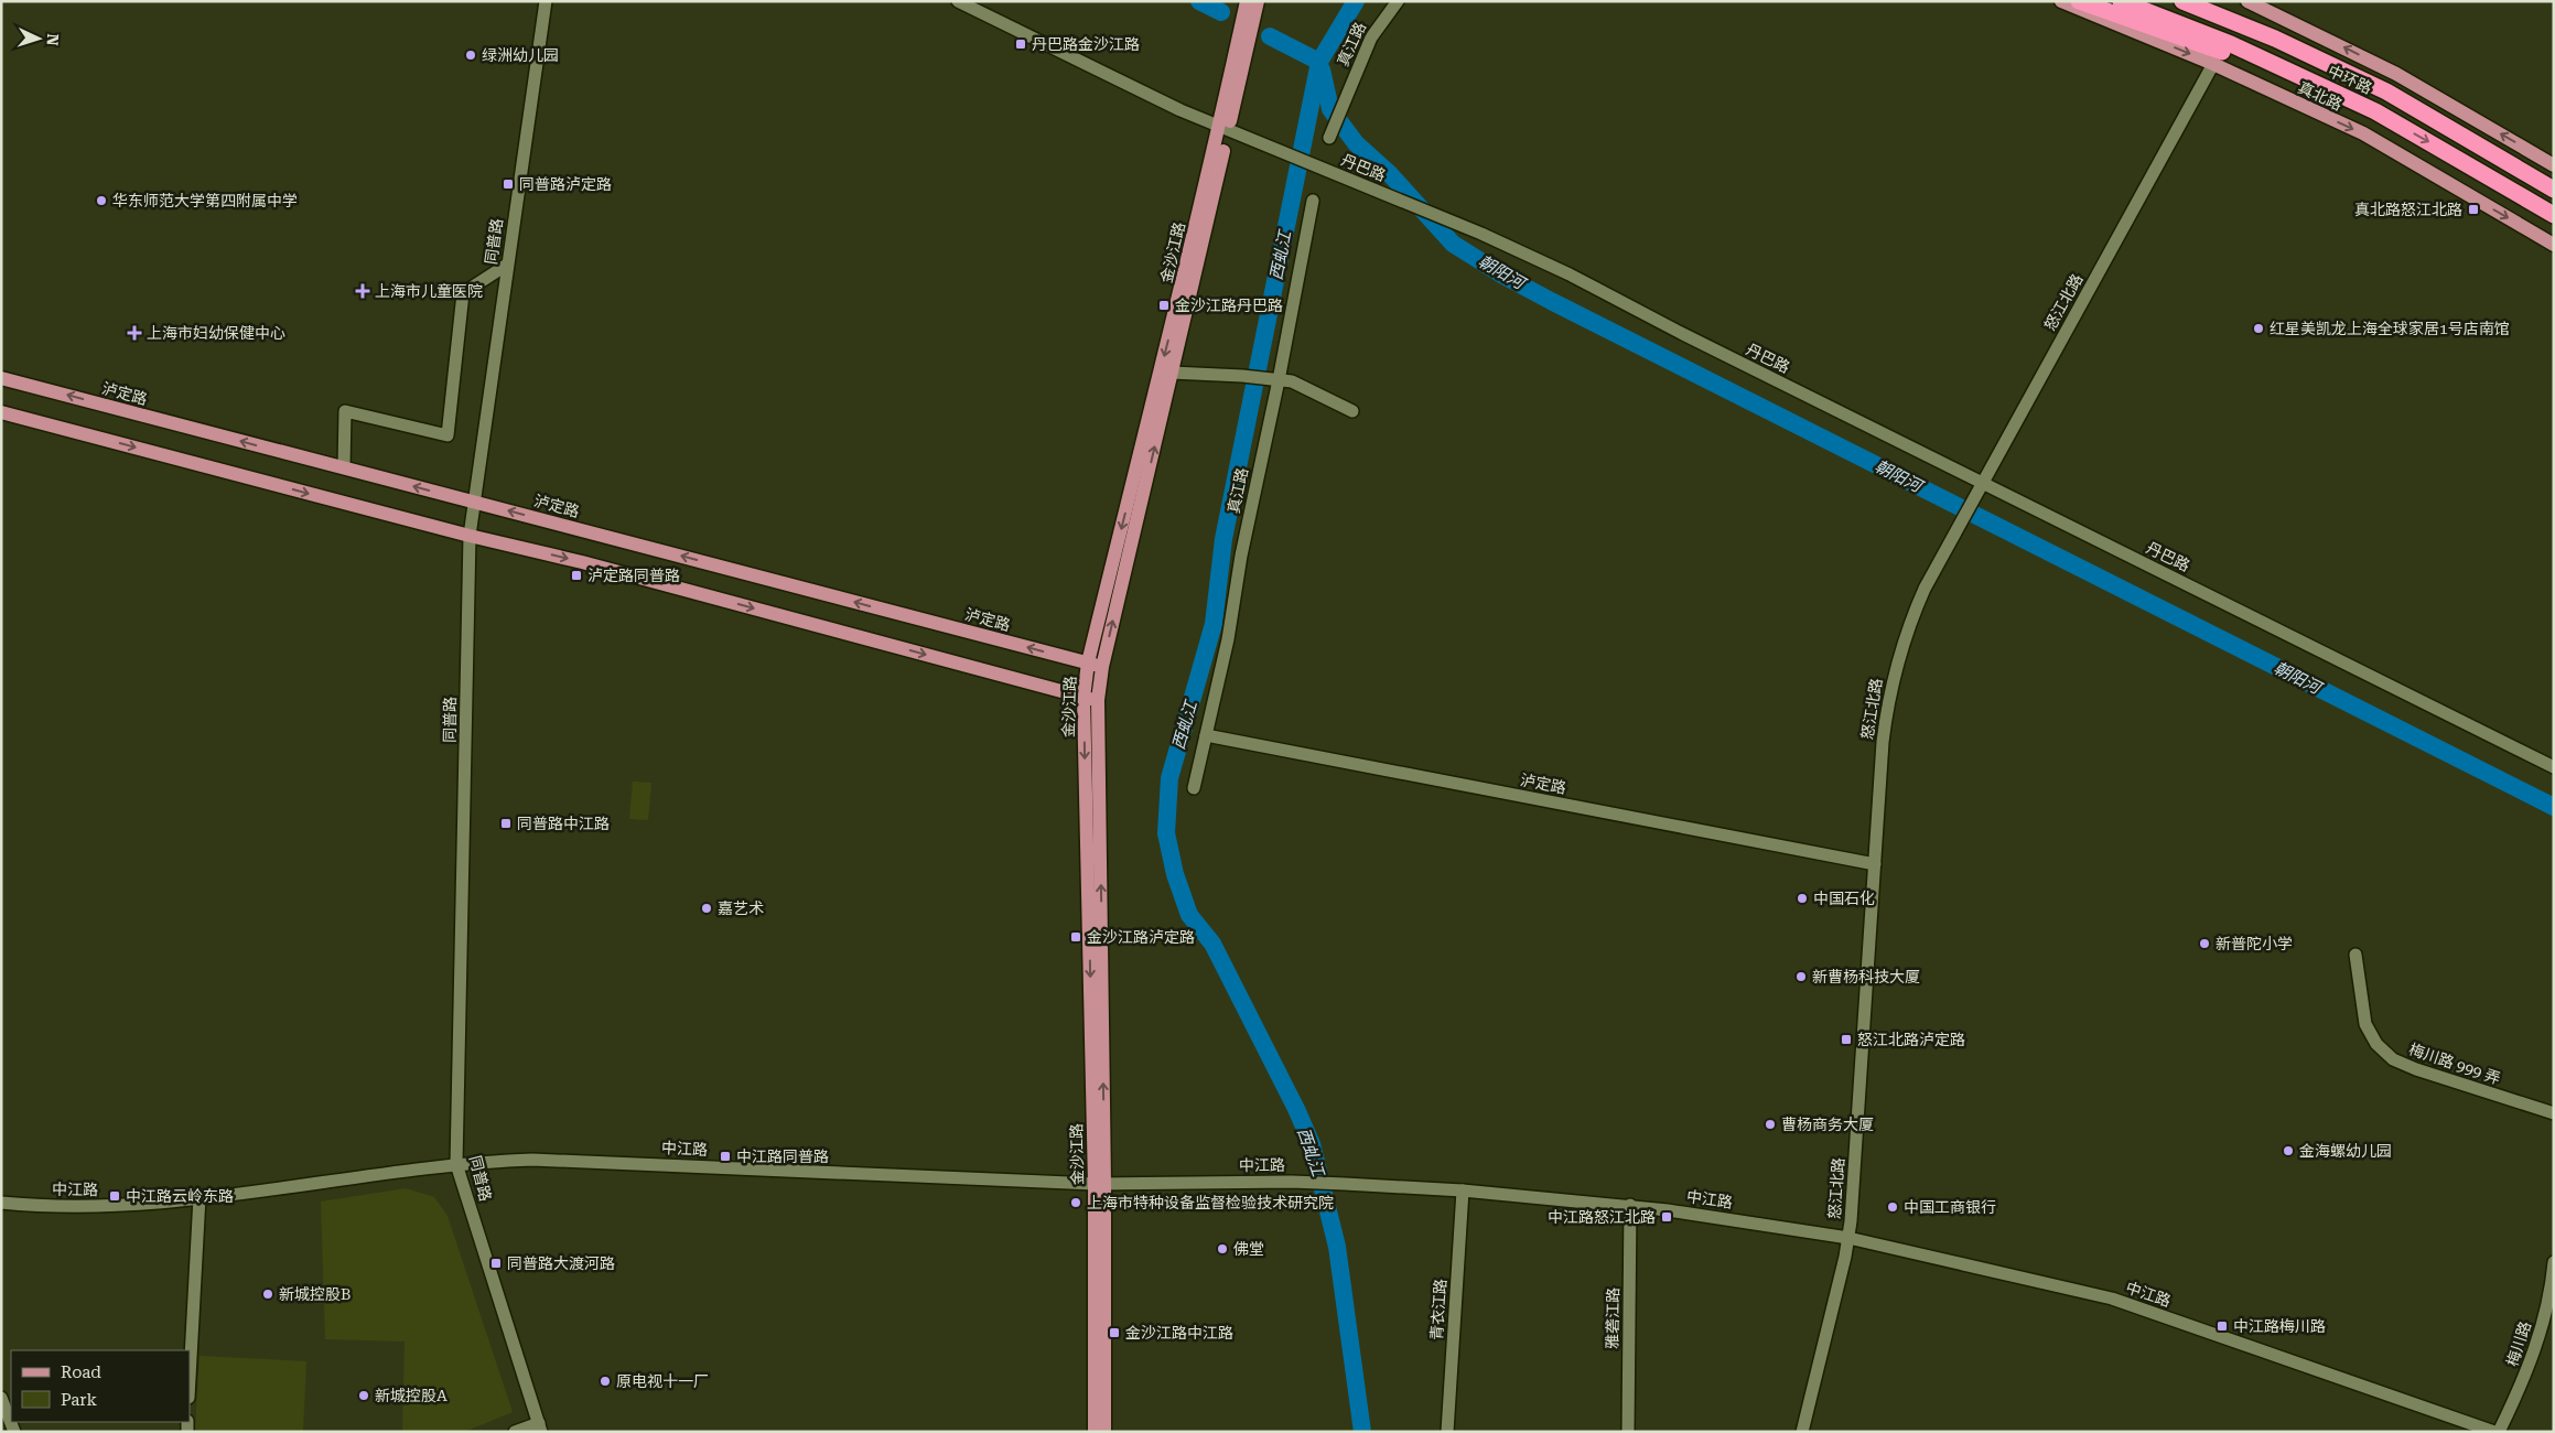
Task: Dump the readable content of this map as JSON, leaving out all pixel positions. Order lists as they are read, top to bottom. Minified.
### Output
{"streets":{"highway":["中环路"],"main road":["真北路","金沙江路","泸定路"],"street":["真江路","丹巴路","同普路","怒江北路","梅川路 999 弄","中江路","青衣江路","雅砻江路","梅川路"]},"crossings":[["真江路","泸定路"],["真北路","怒江北路"],["丹巴路","金沙江路"],["丹巴路","怒江北路"],["同普路","泸定路"],["同普路","中江路"],["金沙江路","泸定路"],["金沙江路","中江路"],["怒江北路","泸定路"],["怒江北路","中江路"],["中江路","青衣江路"],["中江路","雅砻江路"]],"water":["西虬江","朝阳河"],"places":{"transit":["丹巴路金沙江路","同普路泸定路","真北路怒江北路","金沙江路丹巴路","泸定路同普路","同普路中江路","金沙江路泸定路","怒江北路泸定路","中江路同普路","中江路云岭东路","中江路怒江北路","同普路大渡河路","中江路梅川路","金沙江路中江路"],"other":["绿洲幼儿园","华东师范大学第四附属中学","红星美凯龙上海全球家居1号店南馆","中国石化","嘉艺术","新普陀小学","新曹杨科技大厦","曹杨商务大厦","金海螺幼儿园","上海市特种设备监督检验技术研究院","中国工商银行","佛堂","新城控股B","原电视十一厂","新城控股A"],"health":["上海市儿童医院","上海市妇幼保健中心"]},"legend":["Road","Park"],"north":"right"}
